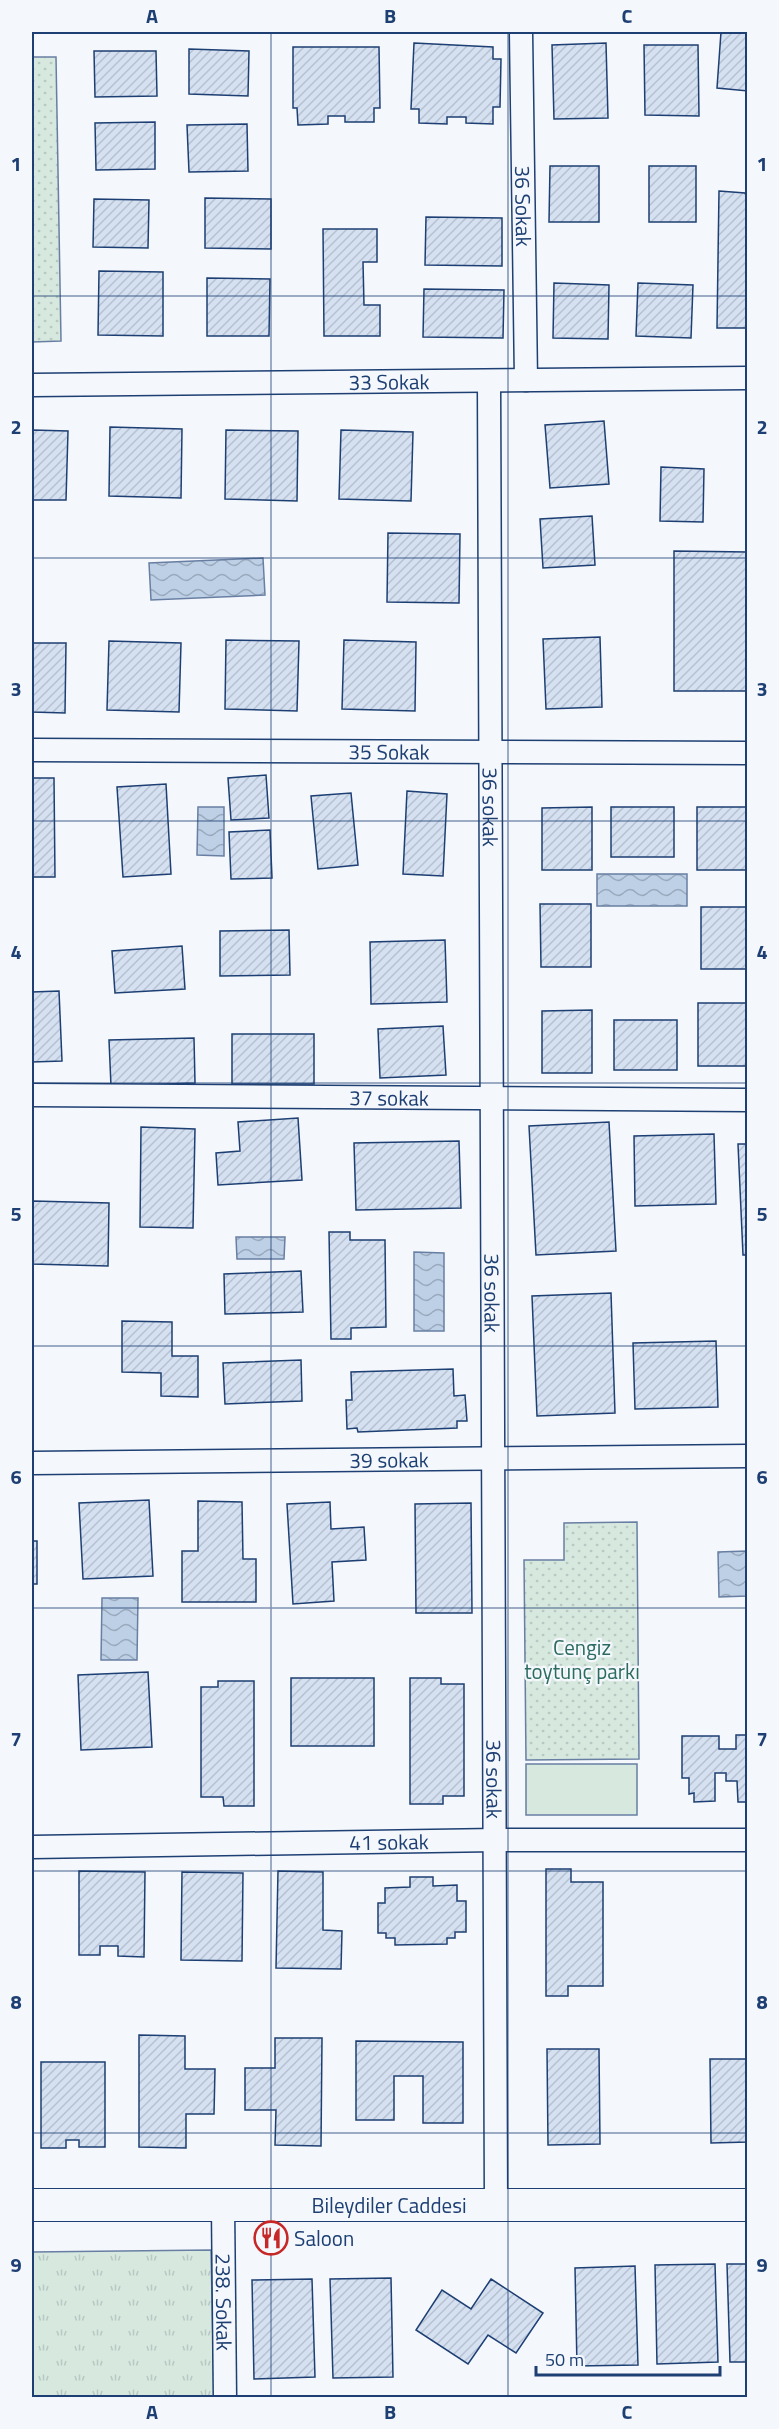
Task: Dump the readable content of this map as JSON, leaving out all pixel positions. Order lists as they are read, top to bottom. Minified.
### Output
{"streets":{"street":["36 Sokak","33 Sokak","35 Sokak","36 sokak","37 sokak","39 sokak","41 sokak","Bileydiler Caddesi","238. Sokak"]},"crossings":[["36 Sokak","33 Sokak"],["33 Sokak","36 sokak"],["35 Sokak","36 sokak"],["36 sokak","37 sokak"],["36 sokak","39 sokak"],["36 sokak","41 sokak"],["36 sokak","Bileydiler Caddesi"],["Bileydiler Caddesi","238. Sokak"]],"parks":["Cengiz toytunç parkı"],"places":{"restaurant":["Saloon"]},"scale_bar":"50 m","grid":{"columns":["A","B","C"],"rows":["1","2","3","4","5","6","7","8","9"]}}
